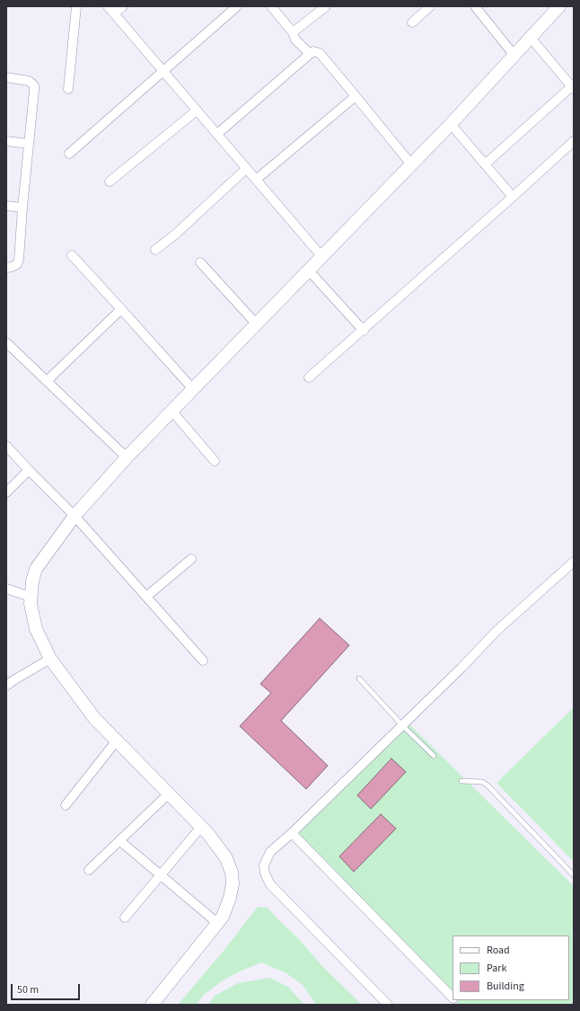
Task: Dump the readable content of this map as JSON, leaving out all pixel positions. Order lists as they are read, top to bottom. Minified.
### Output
{"legend":["Road","Park","Building"],"scale_bar":"50 m"}
